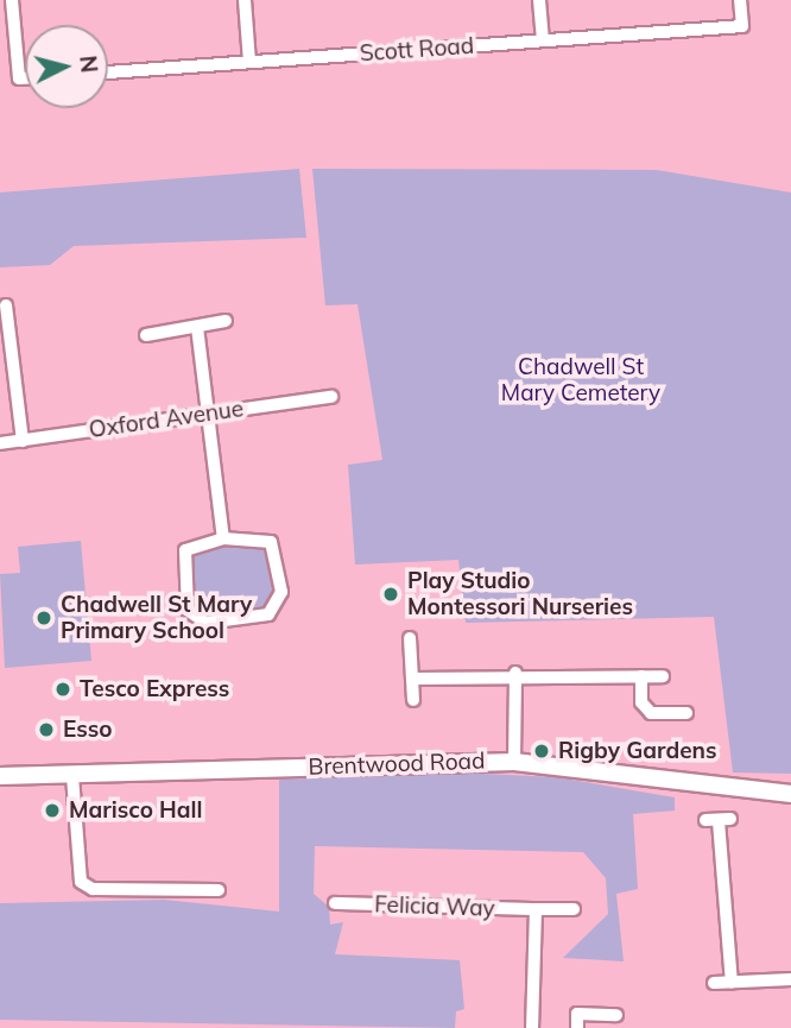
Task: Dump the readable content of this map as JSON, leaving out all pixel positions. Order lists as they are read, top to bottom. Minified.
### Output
{"streets":{"street":["Scott Road","Oxford Avenue","Brentwood Road","Felicia Way"]},"parks":["Chadwell St Mary Cemetery"],"places":["Play Studio Montessori Nurseries","Chadwell St Mary Primary School","Tesco Express","Esso","Rigby Gardens","Marisco Hall"],"north":"right"}
